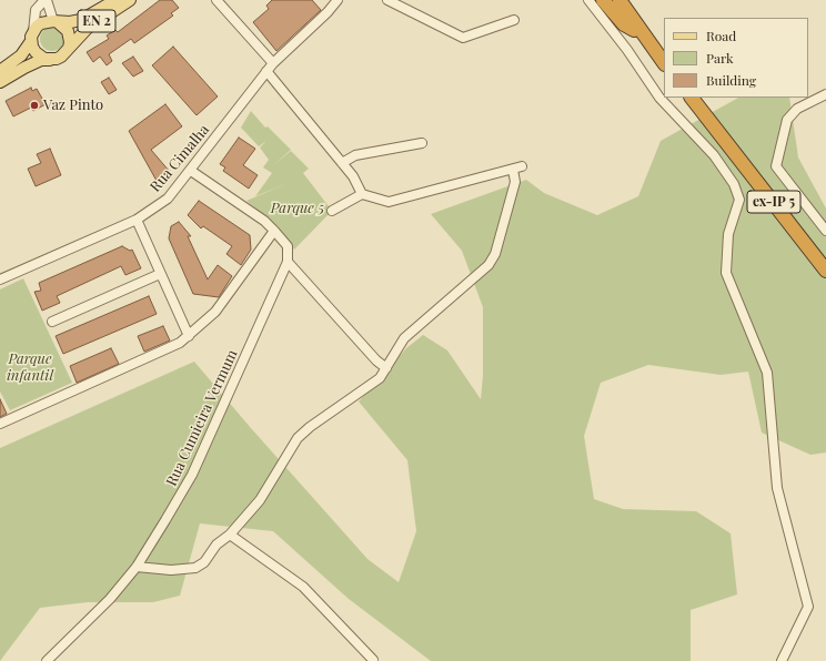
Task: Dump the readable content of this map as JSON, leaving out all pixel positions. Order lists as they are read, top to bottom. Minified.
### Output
{"streets":{"highway":["ex-IP 5"],"main road":["EN 2"],"street":["Rua Cimalha","Rua Cumieira Vermum"]},"parks":["Parque 5","Parque infantil"],"places":["Vaz Pinto"],"legend":["Road","Park","Building"]}
